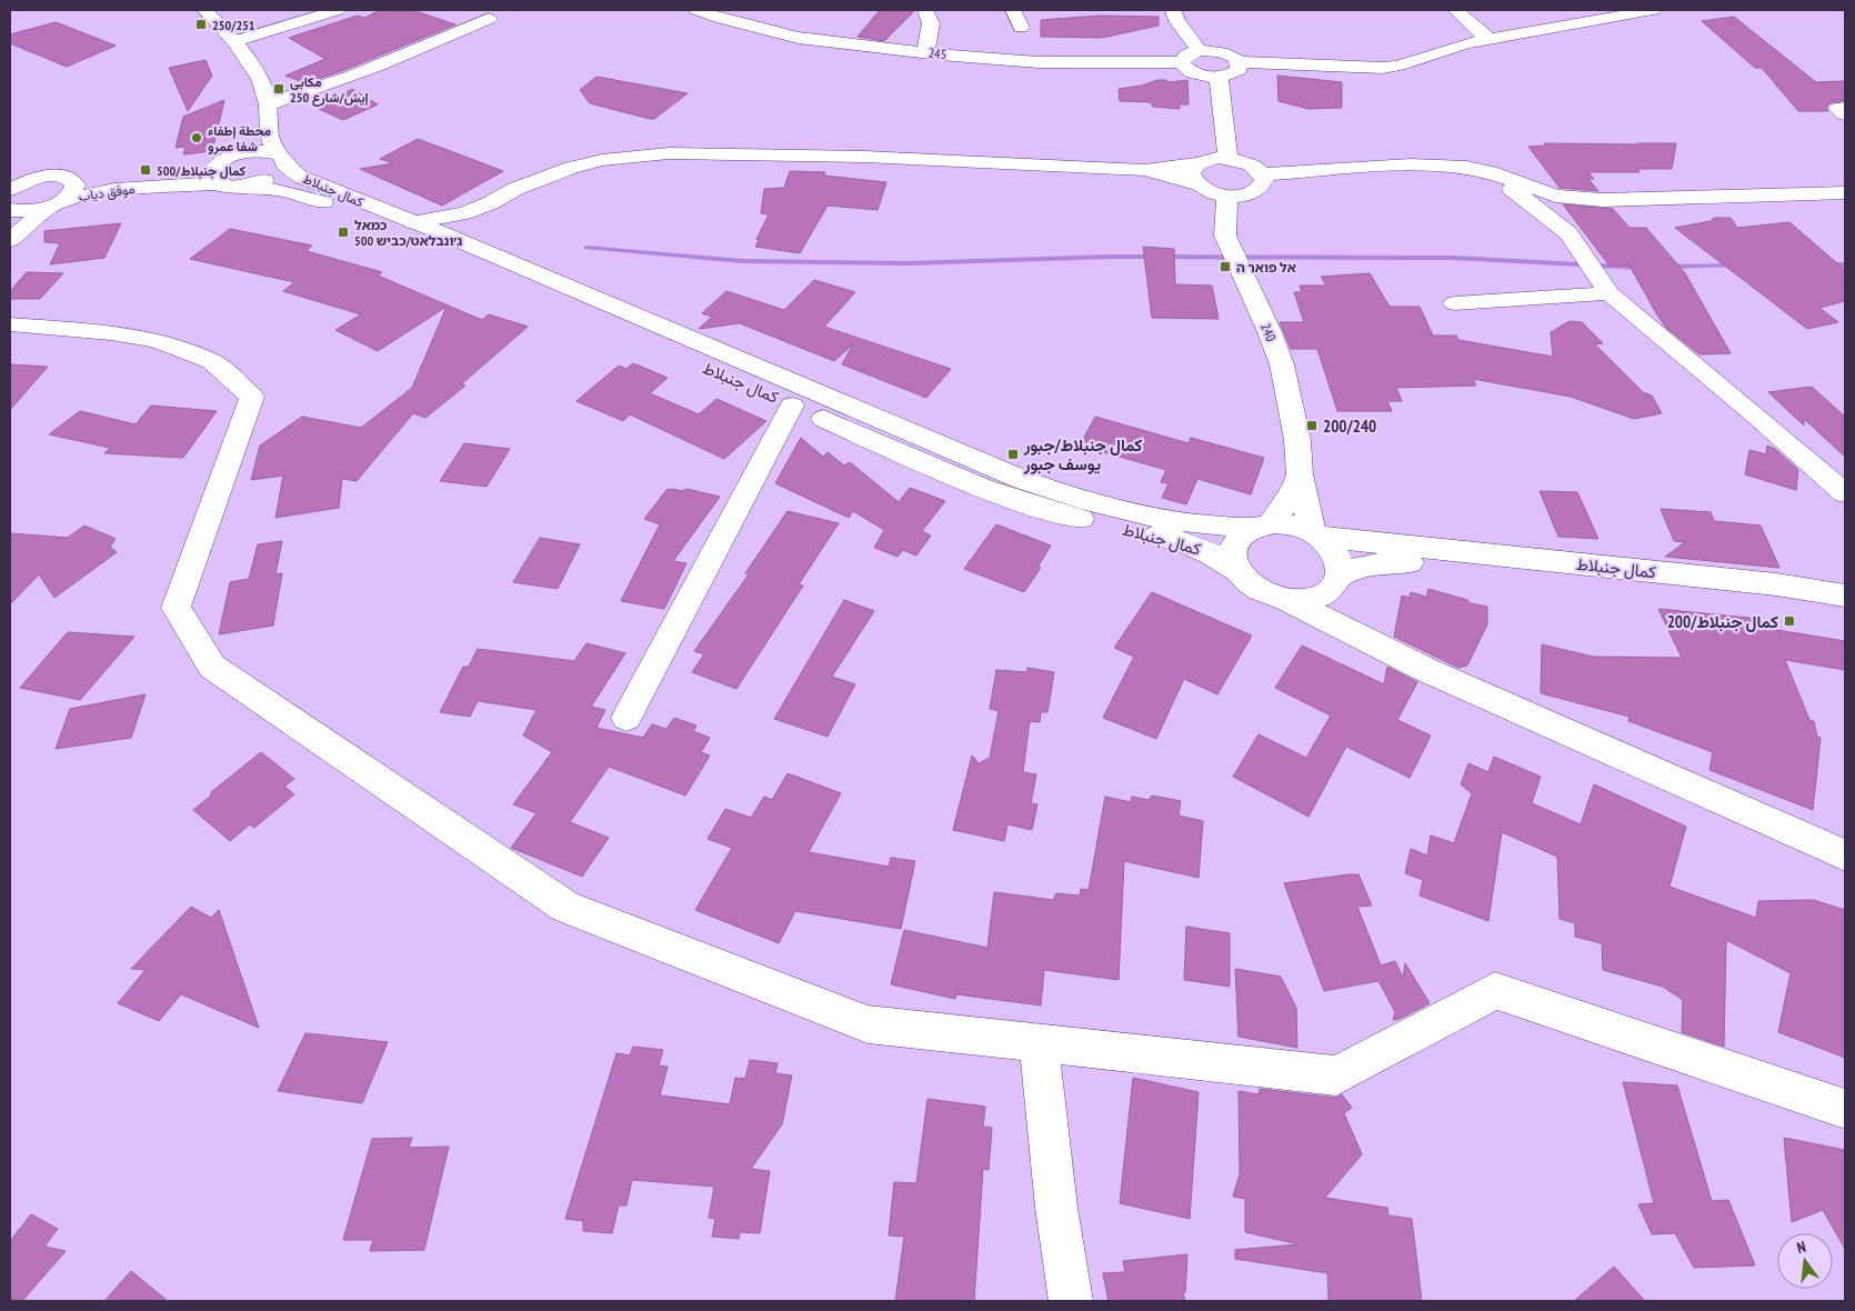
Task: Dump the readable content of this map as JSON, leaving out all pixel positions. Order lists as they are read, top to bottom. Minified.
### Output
{"streets":{"street":["245","كمال جنبلاط","موفق دياب","240"]},"crossings":[["كمال جنبلاط","موفق دياب"],["كمال جنبلاط","240"]],"places":{"transit":["250/251","مكابي إيش/شارع 250","500/كمال جنبلاط","כמאל ג׳ונבלאט/כביש 500","אל פואר ה","200/240","كمال جنبلاط/جبور يوسف جبور","200/كمال جنبلاط"],"other":["محطة إطفاء شفا عمرو"]},"north":"top"}
